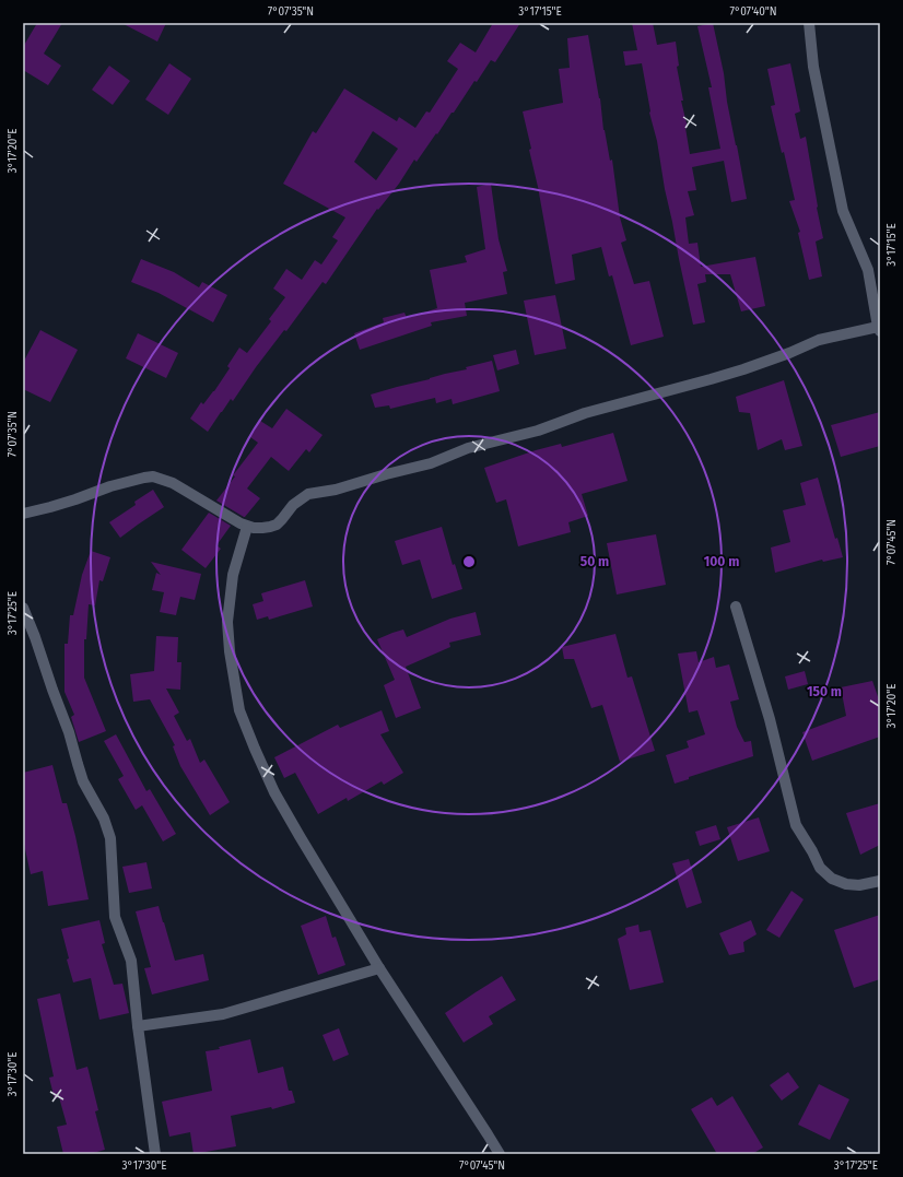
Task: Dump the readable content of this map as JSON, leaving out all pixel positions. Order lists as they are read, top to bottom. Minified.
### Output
{"coordinates":["7°07'35\"N","3°17'15\"E","7°07'40\"N","3°17'20\"E","7°07'45\"N","3°17'25\"E","3°17'30\"E"],"rings":["50 m","100 m","150 m"]}
